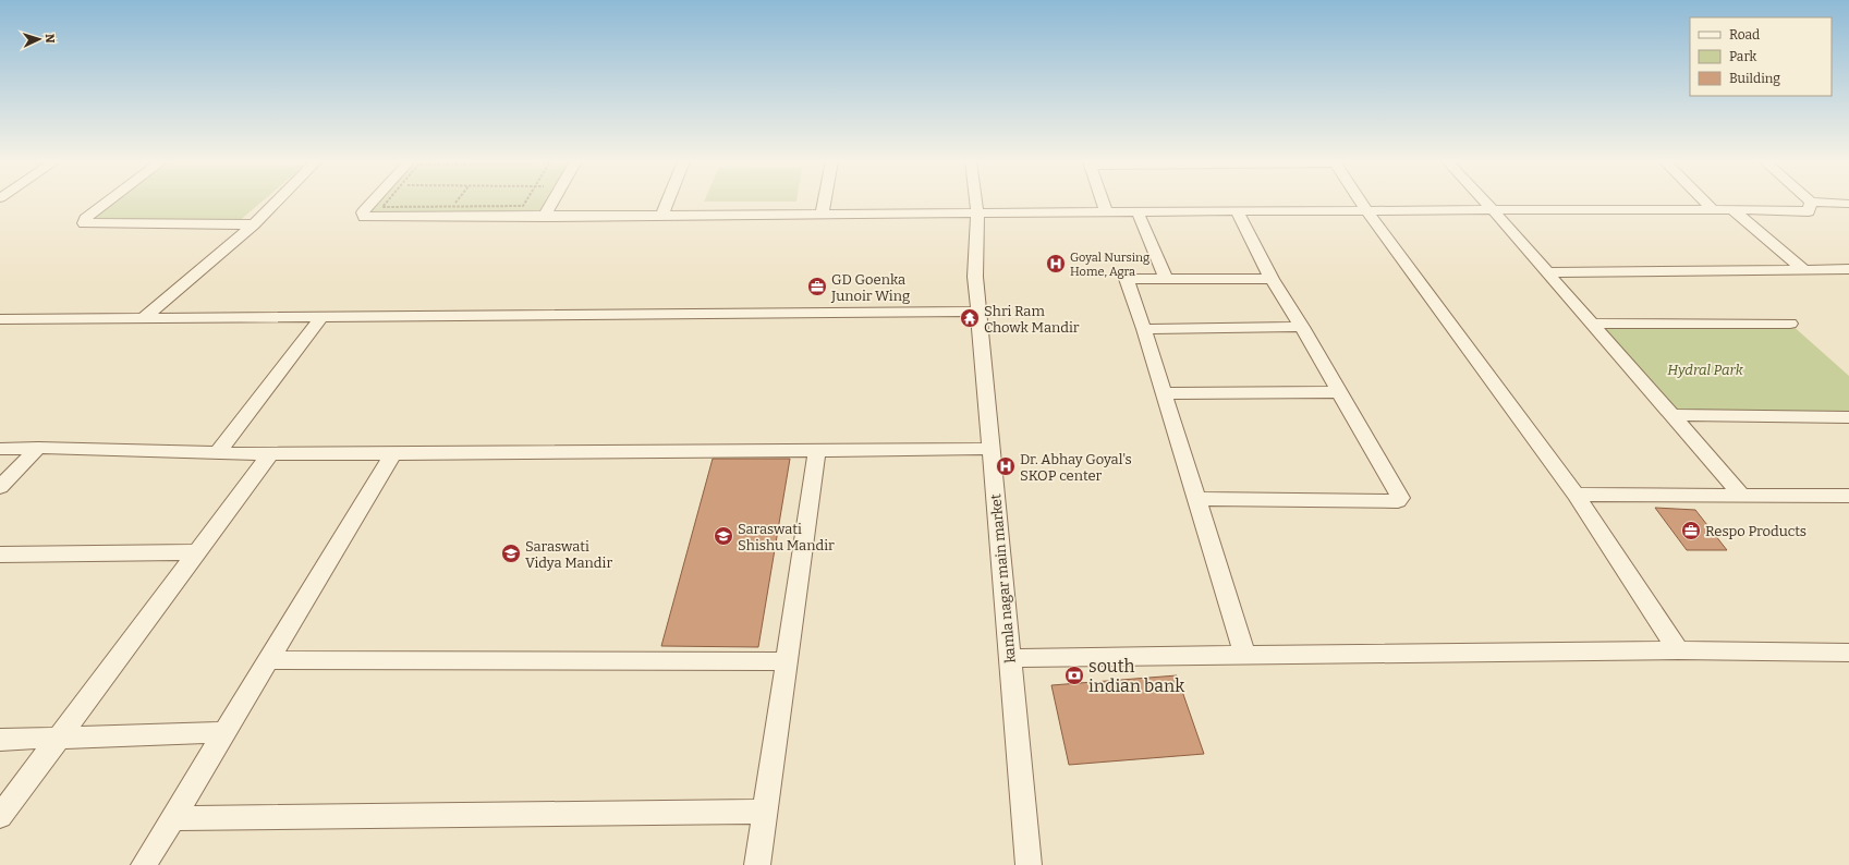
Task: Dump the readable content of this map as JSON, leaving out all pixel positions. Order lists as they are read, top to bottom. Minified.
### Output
{"streets":{"street":["kamla nagar main market"]},"parks":["Hydral Park"],"places":{"hospital":["Goyal Nursing Home, Agra","Dr. Abhay Goyal's SKOP center"],"office":["GD Goenka Junoir Wing","Respo Products"],"temple":["Shri Ram Chowk Mandir"],"school or university":["Saraswati Shishu Mandir","Saraswati Vidya Mandir"],"bank":["south indian bank"]},"legend":["Road","Park","Building"],"north":"right"}
